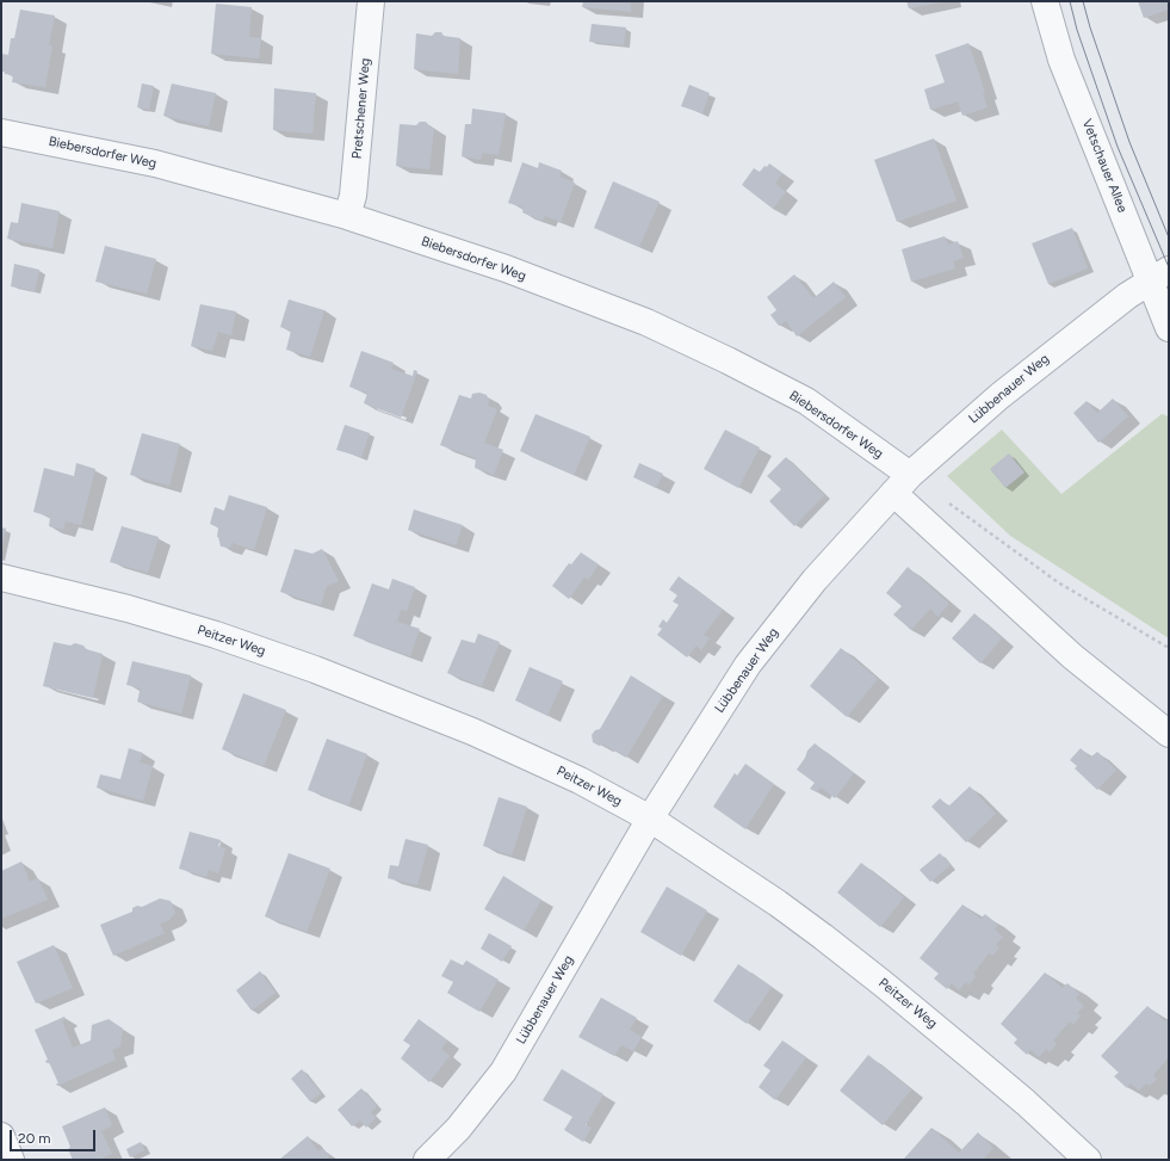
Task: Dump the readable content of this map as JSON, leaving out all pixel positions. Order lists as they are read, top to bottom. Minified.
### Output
{"streets":{"street":["Pretschener Weg","Biebersdorfer Weg","Vetschauer Allee","Lübbenauer Weg","Peitzer Weg"]},"crossings":[["Pretschener Weg","Biebersdorfer Weg"],["Biebersdorfer Weg","Lübbenauer Weg"],["Vetschauer Allee","Lübbenauer Weg"],["Lübbenauer Weg","Peitzer Weg"]],"scale_bar":"20 m"}
